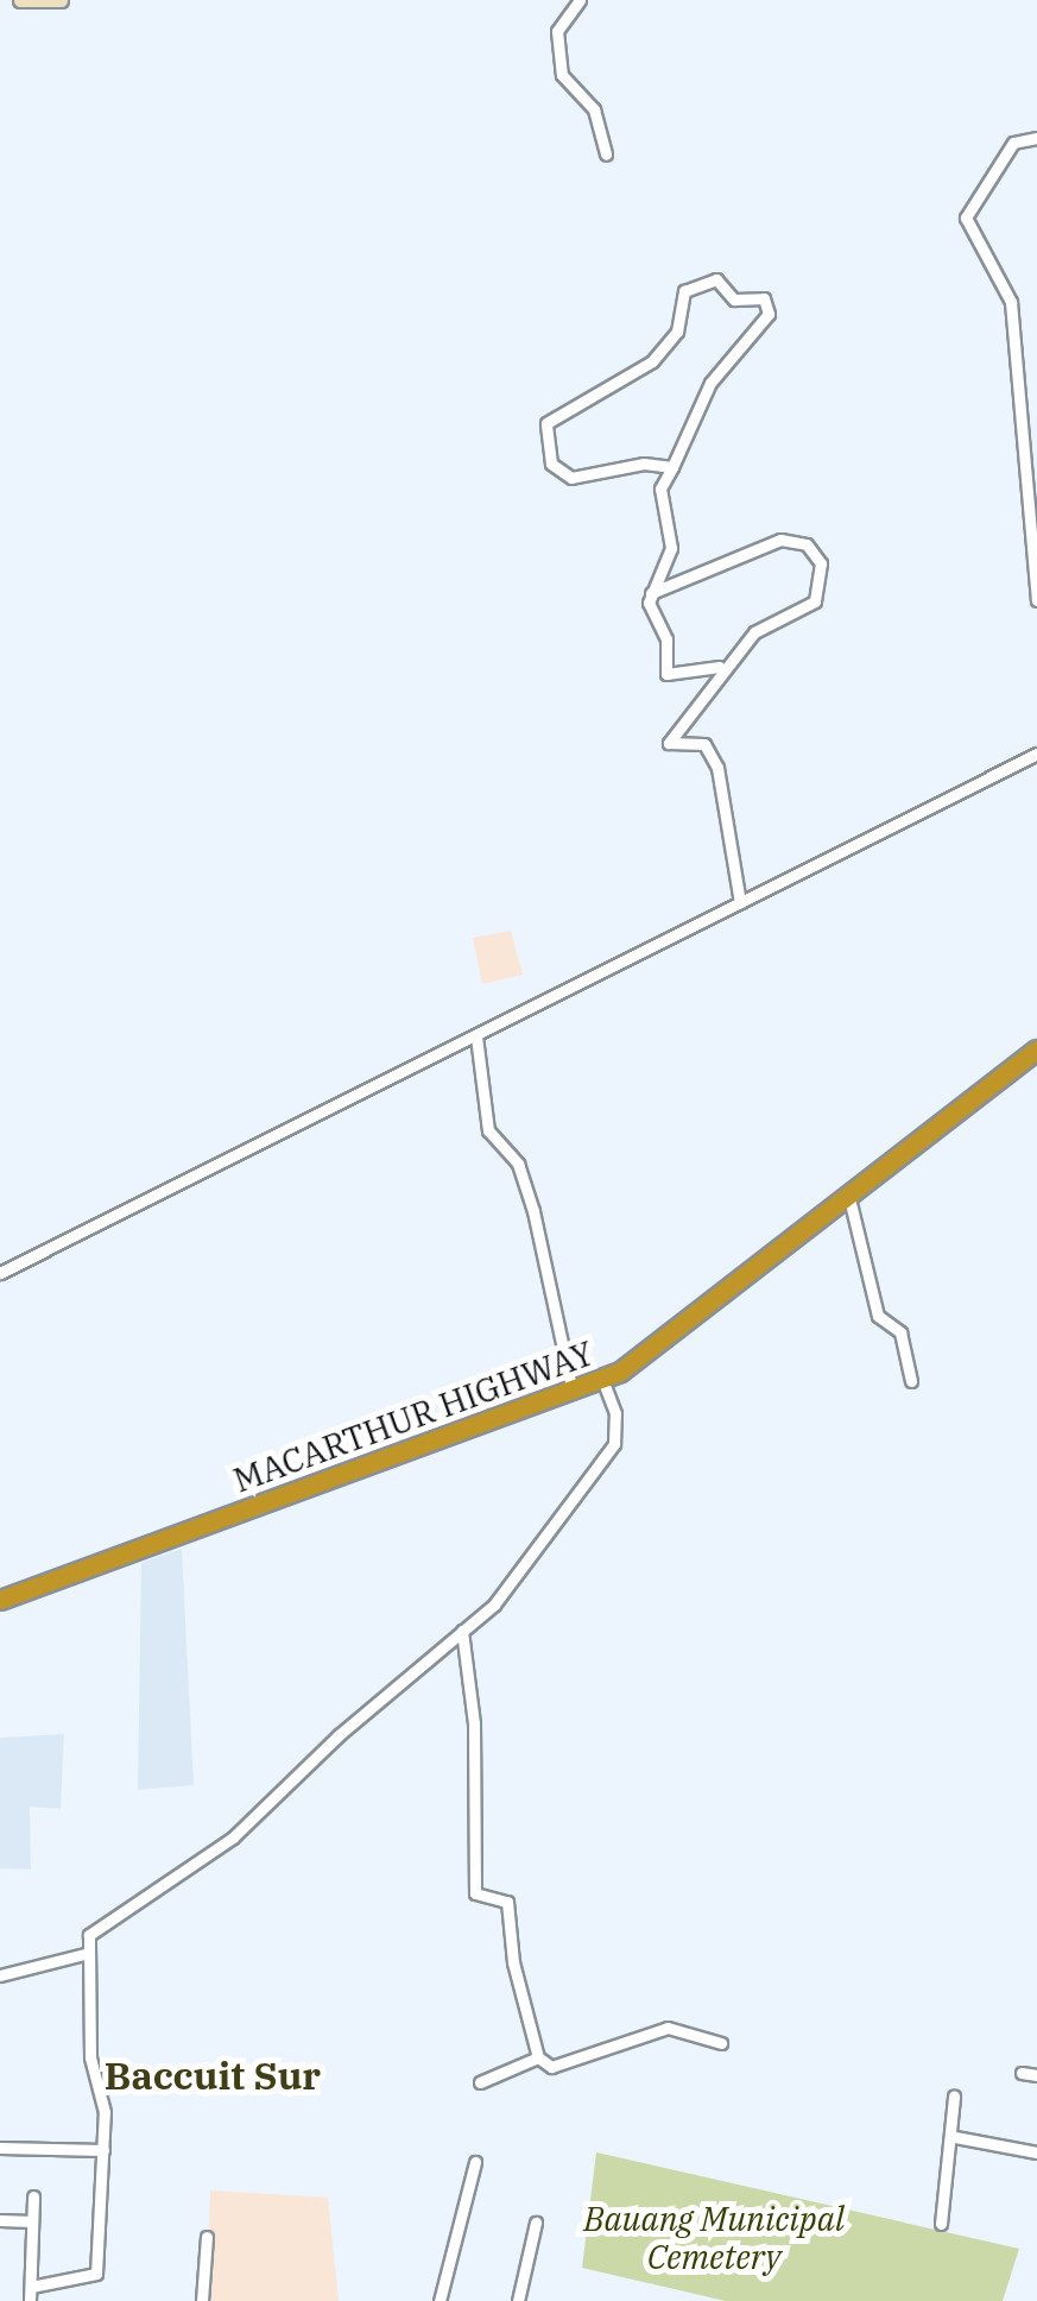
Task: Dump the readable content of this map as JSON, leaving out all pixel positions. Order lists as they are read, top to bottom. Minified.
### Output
{"streets":{"highway":["MACARTHUR HIGHWAY"]},"districts":["Baccuit Sur"],"parks":["Bauang Municipal Cemetery"]}
